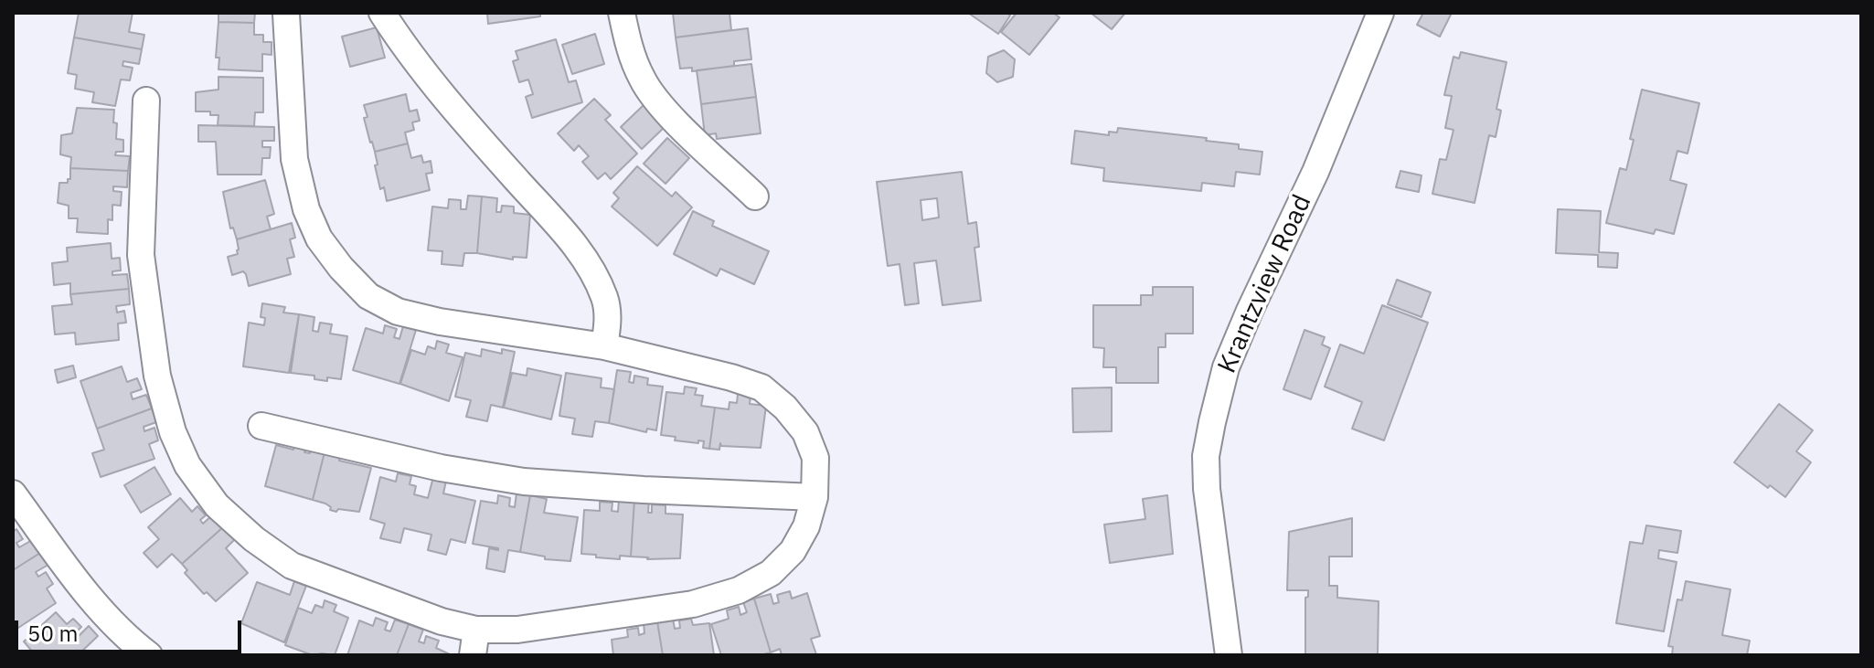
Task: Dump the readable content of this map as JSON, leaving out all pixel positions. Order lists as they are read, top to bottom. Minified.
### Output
{"streets":{"street":["Krantzview Road"]},"scale_bar":"50 m"}
